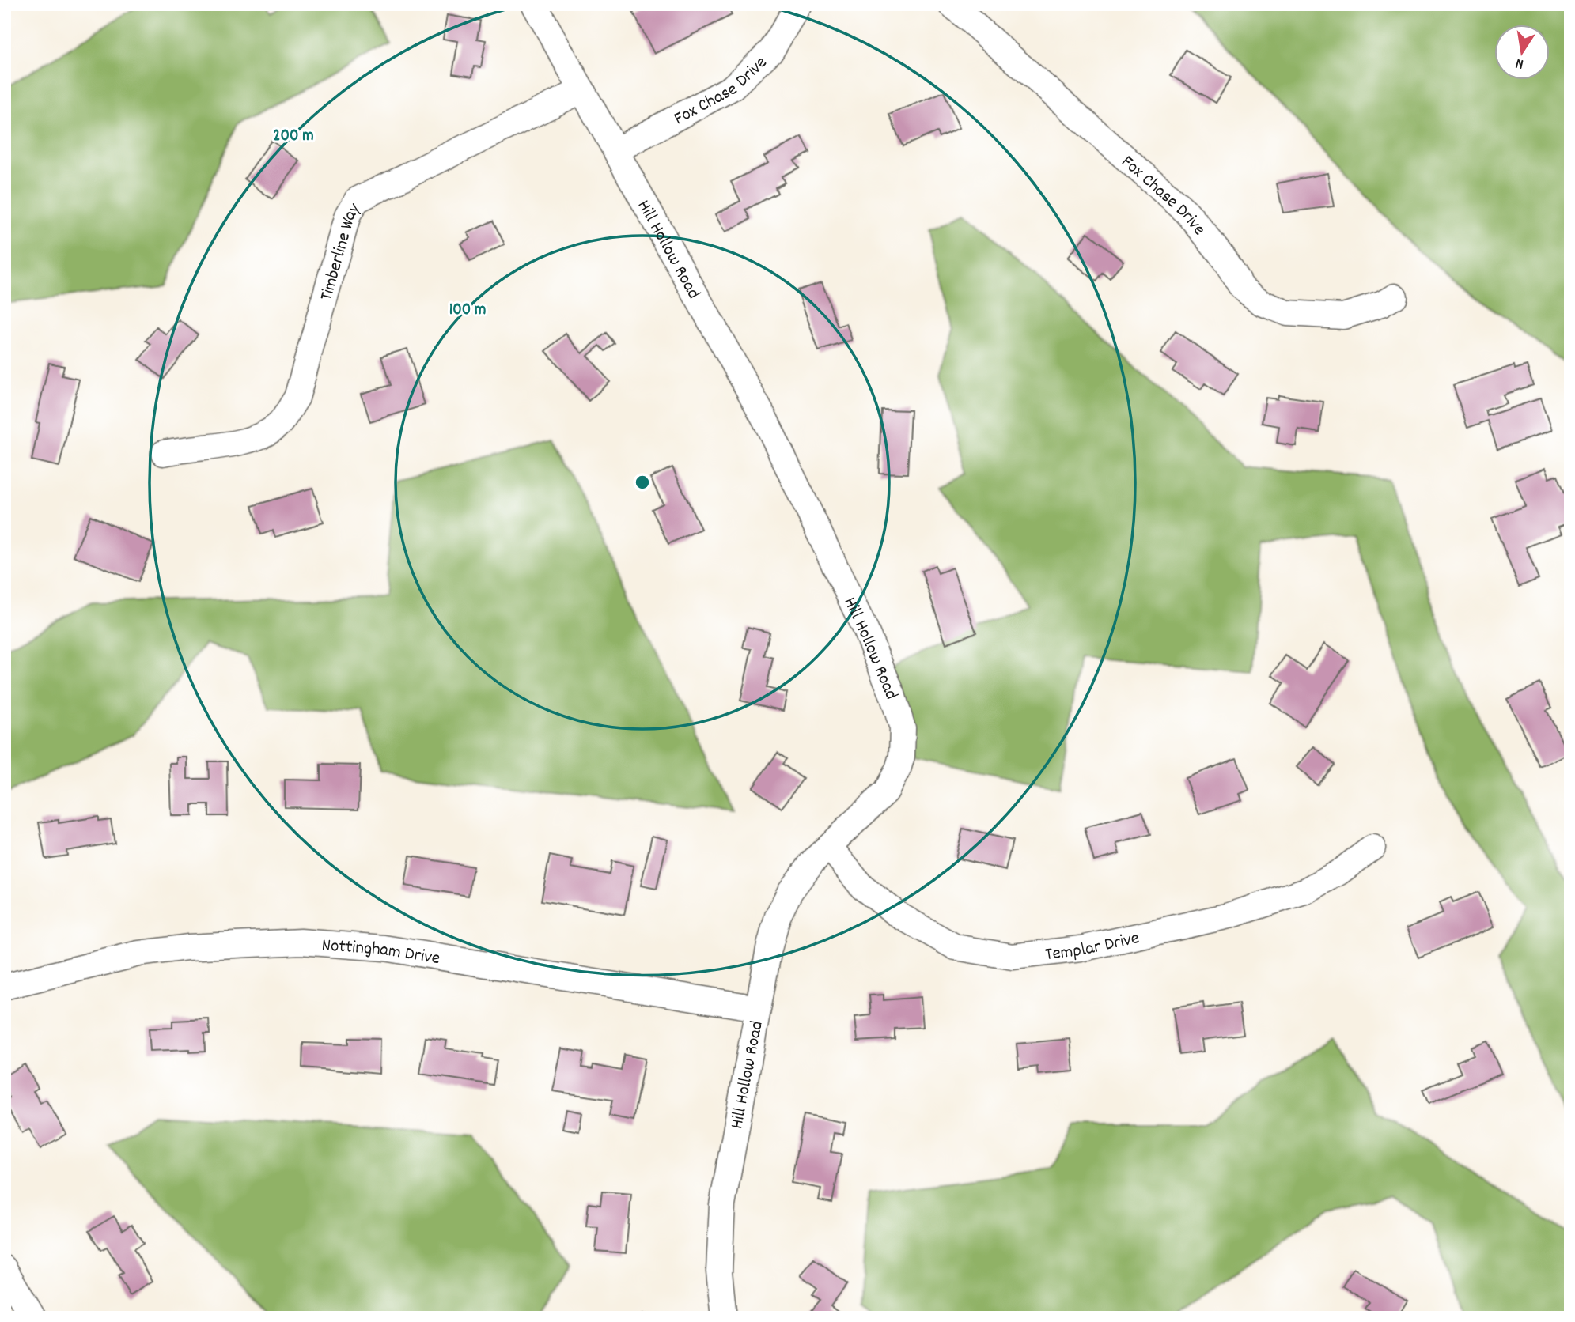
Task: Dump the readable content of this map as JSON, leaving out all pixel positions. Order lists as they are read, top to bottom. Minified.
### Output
{"streets":{"street":["Fox Chase Drive","Hill Hollow Road","Timberline Way","Templar Drive","Nottingham Drive"]},"crossings":[["Fox Chase Drive","Hill Hollow Road"],["Hill Hollow Road","Timberline Way"],["Hill Hollow Road","Templar Drive"],["Hill Hollow Road","Nottingham Drive"]],"north":"bottom","rings":["200 m","100 m"]}
